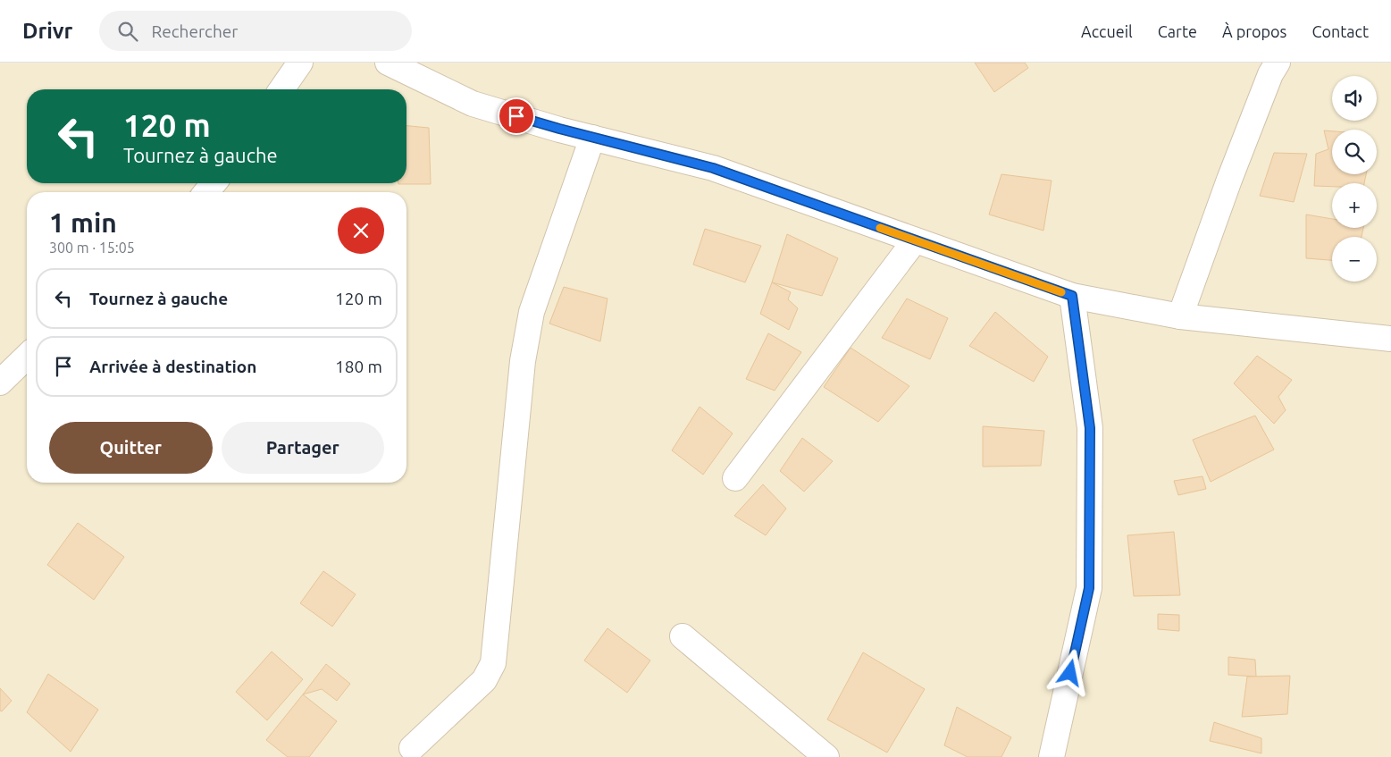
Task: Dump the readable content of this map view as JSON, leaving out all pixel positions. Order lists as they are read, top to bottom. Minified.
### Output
{"page":{"header":"Drivr","search":"Rechercher","nav":["Accueil","Carte","À propos","Contact"],"map_buttons":["+","−"],"turn":["120 m","Tournez à gauche"],"heading":["1 min","300 m · 15:05"],"list":[{"name":"Tournez à gauche","value":"120 m"},{"name":"Arrivée à destination","value":"180 m"}],"buttons":["Quitter","Partager"]}}
